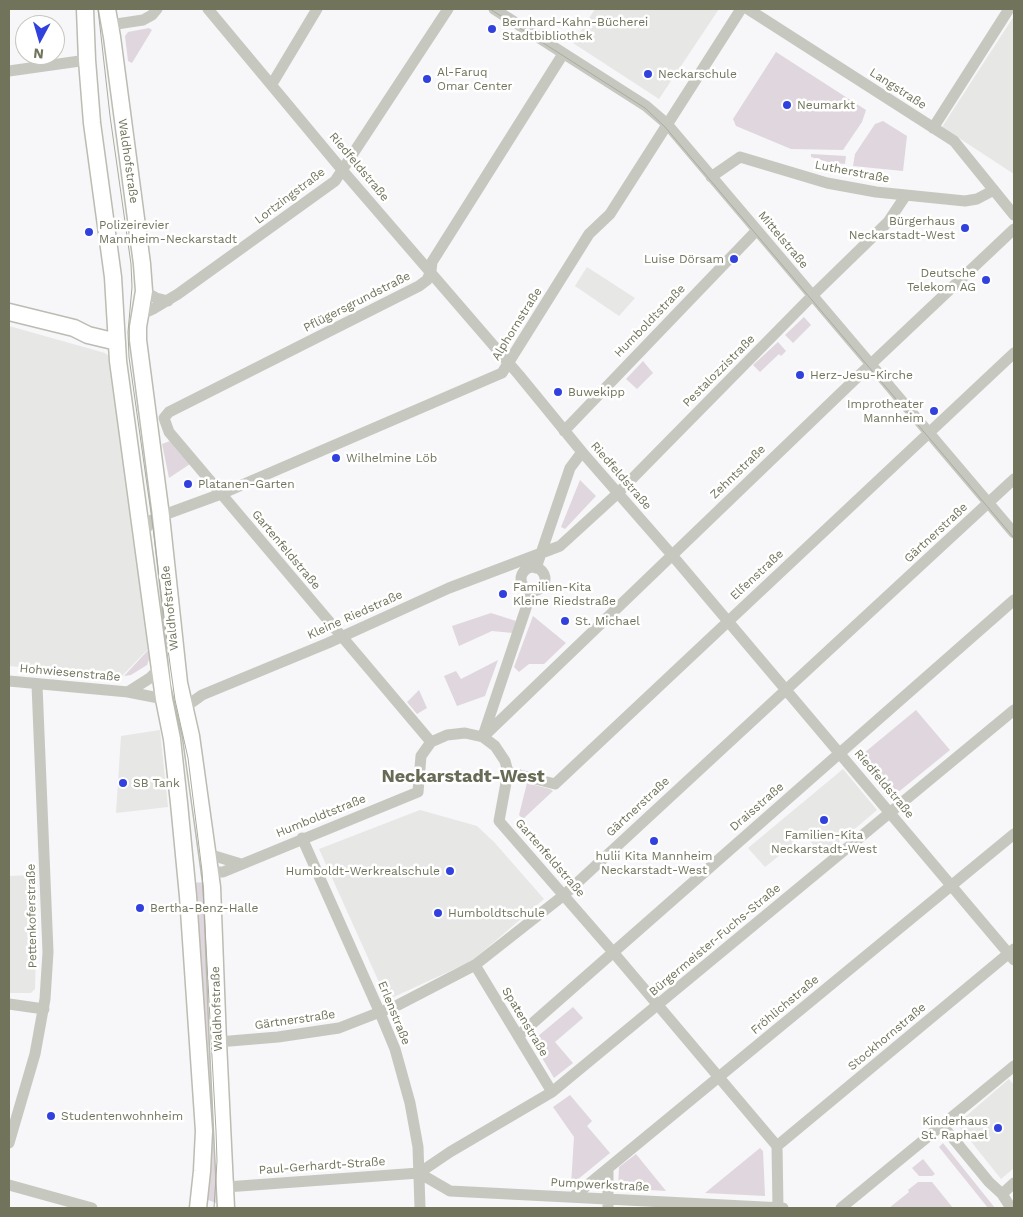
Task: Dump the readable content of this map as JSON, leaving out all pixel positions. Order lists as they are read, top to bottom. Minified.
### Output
{"streets":{"street":["Langstraße","Waldhofstraße","Riedfeldstraße","Lutherstraße","Lortzingstraße","Mittelstraße","Pflügersgrundstraße","Humboldtstraße","Alphornstraße","Pestalozzistraße","Zehntstraße","Gärtnerstraße","Gartenfeldstraße","Elfenstraße","Kleine Riedstraße","Hohwiesenstraße","Draisstraße","Pettenkoferstraße","Bürgermeister-Fuchs-Straße","Fröhlichstraße","Erlenstraße","Spatenstraße","Stockhornstraße","Paul-Gerhardt-Straße","Pumpwerkstraße"]},"crossings":[["Langstraße","Lutherstraße"],["Waldhofstraße","Lortzingstraße"],["Waldhofstraße","Humboldtstraße"],["Waldhofstraße","Alphornstraße"],["Waldhofstraße","Gärtnerstraße"],["Waldhofstraße","Kleine Riedstraße"],["Waldhofstraße","Hohwiesenstraße"],["Waldhofstraße","Paul-Gerhardt-Straße"],["Riedfeldstraße","Lortzingstraße"],["Riedfeldstraße","Pflügersgrundstraße"],["Riedfeldstraße","Humboldtstraße"],["Riedfeldstraße","Alphornstraße"],["Riedfeldstraße","Pestalozzistraße"],["Riedfeldstraße","Zehntstraße"],["Riedfeldstraße","Gärtnerstraße"],["Riedfeldstraße","Elfenstraße"],["Riedfeldstraße","Draisstraße"],["Riedfeldstraße","Bürgermeister-Fuchs-Straße"],["Riedfeldstraße","Fröhlichstraße"],["Riedfeldstraße","Stockhornstraße"],["Lutherstraße","Mittelstraße"],["Lutherstraße","Pestalozzistraße"],["Mittelstraße","Pflügersgrundstraße"],["Mittelstraße","Humboldtstraße"],["Mittelstraße","Alphornstraße"],["Mittelstraße","Pestalozzistraße"],["Mittelstraße","Zehntstraße"],["Mittelstraße","Gärtnerstraße"],["Mittelstraße","Elfenstraße"],["Pflügersgrundstraße","Gartenfeldstraße"],["Humboldtstraße","Gartenfeldstraße"],["Humboldtstraße","Erlenstraße"],["Alphornstraße","Gartenfeldstraße"],["Pestalozzistraße","Kleine Riedstraße"],["Gärtnerstraße","Gartenfeldstraße"],["Gärtnerstraße","Erlenstraße"],["Gärtnerstraße","Spatenstraße"],["Gartenfeldstraße","Elfenstraße"],["Gartenfeldstraße","Kleine Riedstraße"],["Gartenfeldstraße","Draisstraße"],["Gartenfeldstraße","Bürgermeister-Fuchs-Straße"],["Gartenfeldstraße","Fröhlichstraße"],["Gartenfeldstraße","Stockhornstraße"],["Hohwiesenstraße","Pettenkoferstraße"],["Draisstraße","Spatenstraße"],["Bürgermeister-Fuchs-Straße","Erlenstraße"],["Bürgermeister-Fuchs-Straße","Spatenstraße"],["Bürgermeister-Fuchs-Straße","Paul-Gerhardt-Straße"],["Bürgermeister-Fuchs-Straße","Pumpwerkstraße"],["Fröhlichstraße","Pumpwerkstraße"],["Erlenstraße","Paul-Gerhardt-Straße"],["Erlenstraße","Pumpwerkstraße"],["Paul-Gerhardt-Straße","Pumpwerkstraße"]],"districts":["Neckarstadt-West"],"places":["Bernhard-Kahn-Bücherei Stadtbibliothek","Neckarschule","Al-Faruq Omar Center","Neumarkt","Bürgerhaus Neckarstadt-West","Polizeirevier Mannheim-Neckarstadt","Luise Dörsam","Deutsche Telekom AG","Herz-Jesu-Kirche","Buwekipp","Improtheater Mannheim","Wilhelmine Löb","Platanen-Garten","Familien-Kita Kleine Riedstraße","St. Michael","SB Tank","Familien-Kita Neckarstadt-West","hulii Kita Mannheim Neckarstadt-West","Humboldt-Werkrealschule","Bertha-Benz-Halle","Humboldtschule","Studentenwohnheim","Kinderhaus St. Raphael"],"north":"bottom"}
